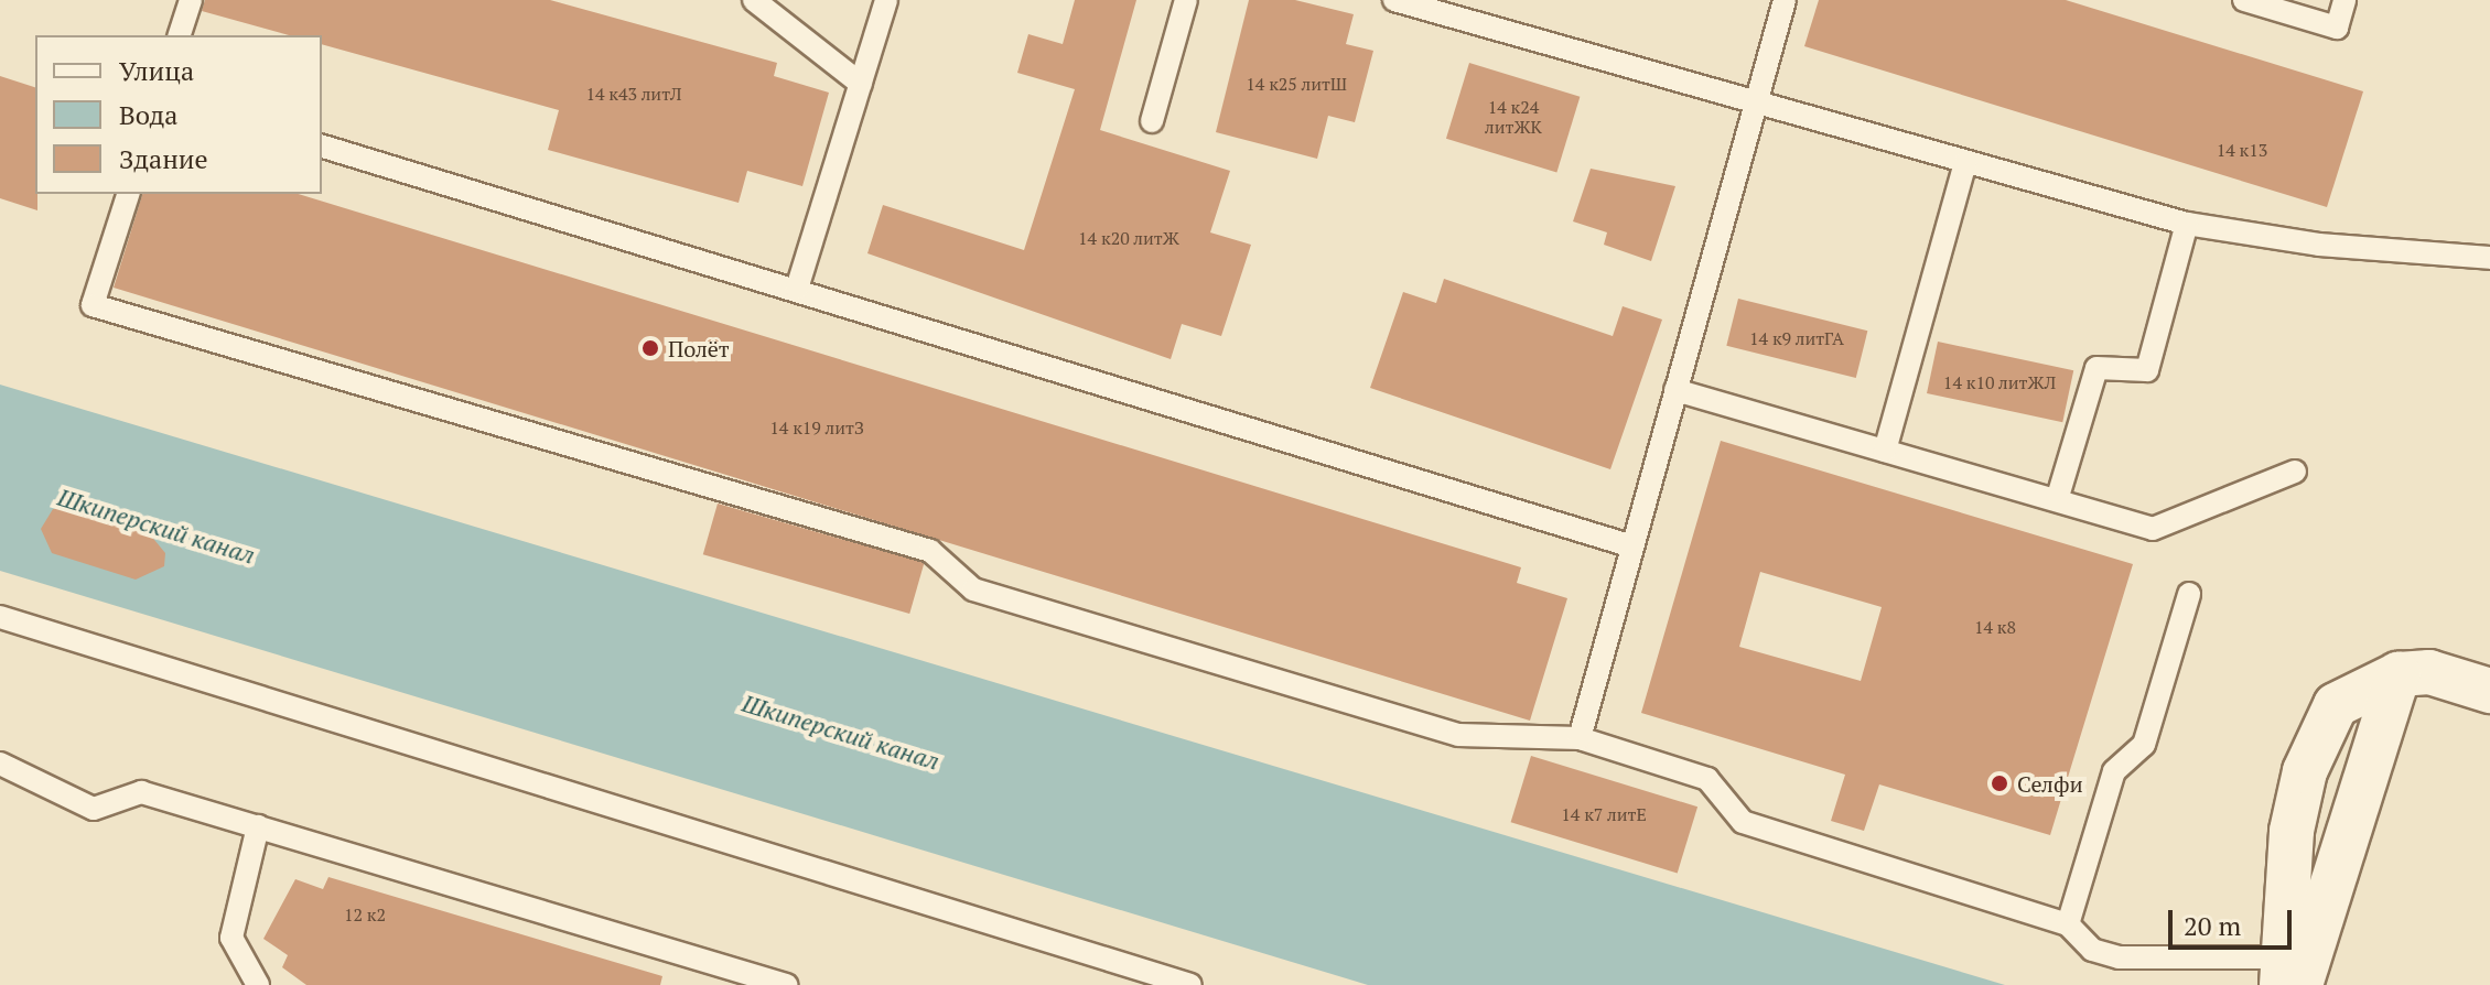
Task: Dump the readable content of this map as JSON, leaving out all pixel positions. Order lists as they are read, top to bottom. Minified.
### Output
{"water":["Шкиперский канал"],"places":["Полёт","Селфи"],"house_numbers":["14 к25 литШ","14 к43 литЛ","14 к24 литЖК","14 к13","14 к20 литЖ","14 к9 литГА","14 к10 литЖЛ","14 к19 литЗ","14 к8","14 к7 литЕ","12 к2"],"legend":["Улица","Вода","Здание"],"scale_bar":"20 m"}
